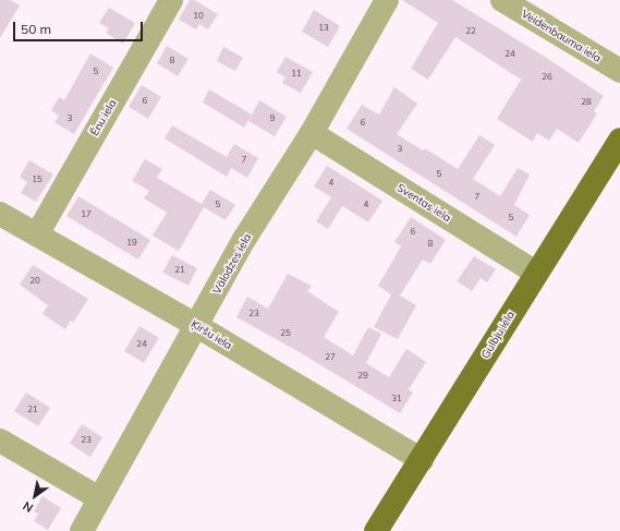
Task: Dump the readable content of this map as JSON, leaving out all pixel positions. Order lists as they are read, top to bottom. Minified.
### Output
{"streets":{"main road":["Gulbju iela"],"street":["Veidenbauma iela","Ēnu iela","Sventas iela","Vālodzes iela","Ķiršu iela"]},"crossings":[["Ēnu iela","Ķiršu iela"],["Sventas iela","Vālodzes iela"],["Sventas iela","Gulbju iela"],["Vālodzes iela","Ķiršu iela"],["Ķiršu iela","Gulbju iela"]],"house_numbers":["10","13","22","24","8","5","11","26","6","28","3","9","6","3","7","5","15","4","7","5","4","17","5","6","19","8","21","20","23","25","24","27","29","31","21","23"],"scale_bar":"50 m","north":"bottom left"}
